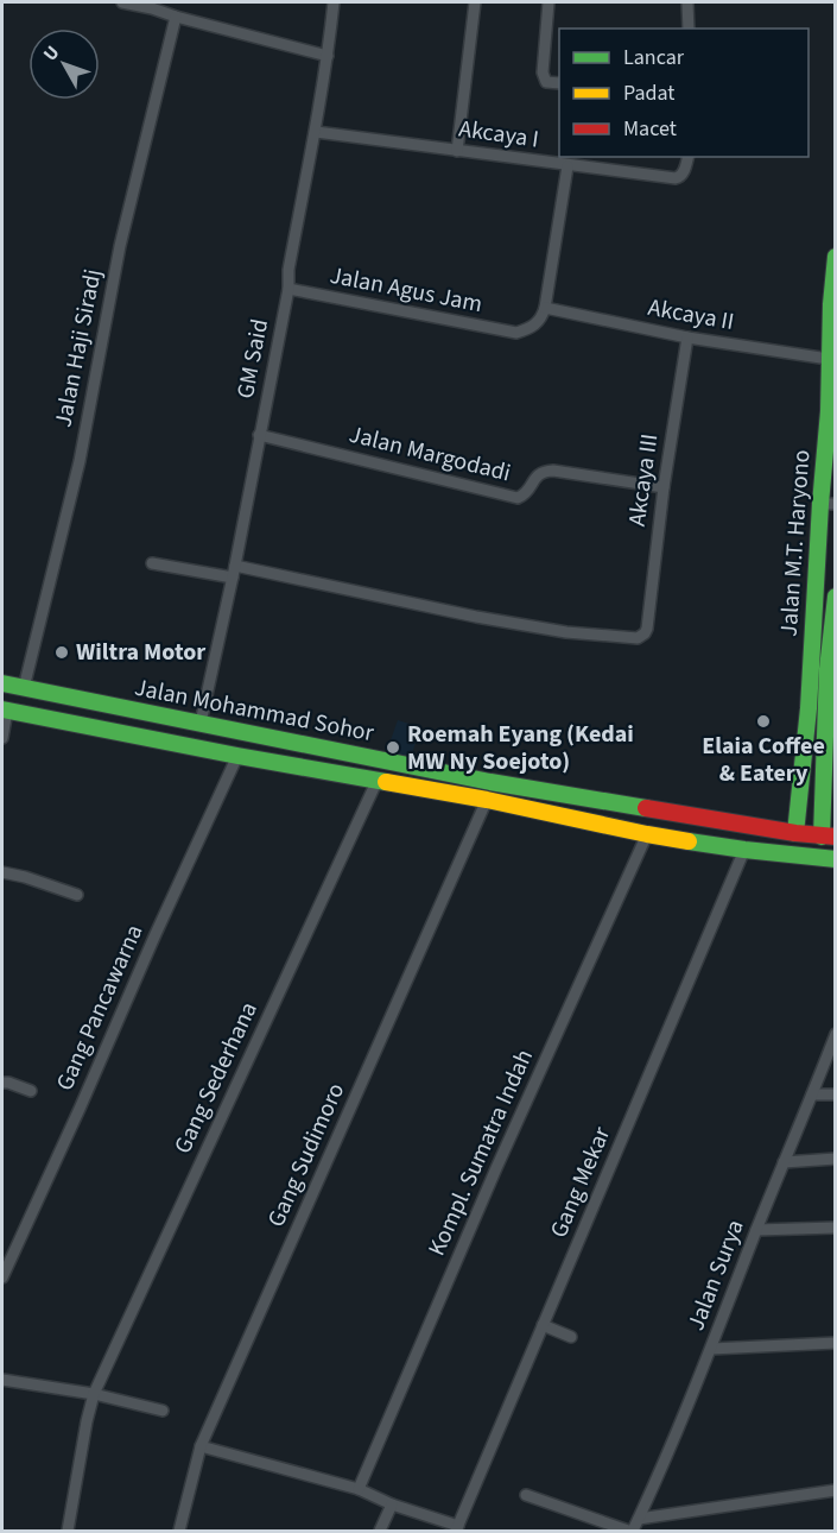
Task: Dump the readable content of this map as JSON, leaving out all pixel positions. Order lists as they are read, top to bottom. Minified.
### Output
{"streets":{"street":["Akcaya I","Jalan Agus Jam","Akcaya II","Jalan Haji Siradj","GM Said","Jalan Margodadi","Akcaya III","Jalan M.T. Haryono","Jalan Mohammad Sohor","Gang Pancawarna","Gang Sederhana","Kompl. Sumatra Indah","Gang Sudimoro","Gang Mekar","Jalan Surya"]},"crossings":[["Akcaya I","GM Said"],["Jalan Agus Jam","Akcaya II"],["Jalan Agus Jam","GM Said"],["Akcaya II","Akcaya III"],["Akcaya II","Jalan M.T. Haryono"],["Jalan Haji Siradj","Jalan Mohammad Sohor"],["GM Said","Jalan Margodadi"],["GM Said","Akcaya III"],["GM Said","Jalan Mohammad Sohor"],["Jalan Margodadi","Akcaya III"],["Jalan M.T. Haryono","Jalan Mohammad Sohor"],["Jalan Mohammad Sohor","Gang Pancawarna"],["Jalan Mohammad Sohor","Gang Sederhana"],["Jalan Mohammad Sohor","Kompl. Sumatra Indah"],["Jalan Mohammad Sohor","Gang Sudimoro"],["Jalan Mohammad Sohor","Gang Mekar"]],"places":["Wiltra Motor","Elaia Coffee & Eatery","Roemah Eyang (Kedai MW Ny Soejoto)"],"legend":["Lancar","Padat","Macet"],"north":"top left"}
